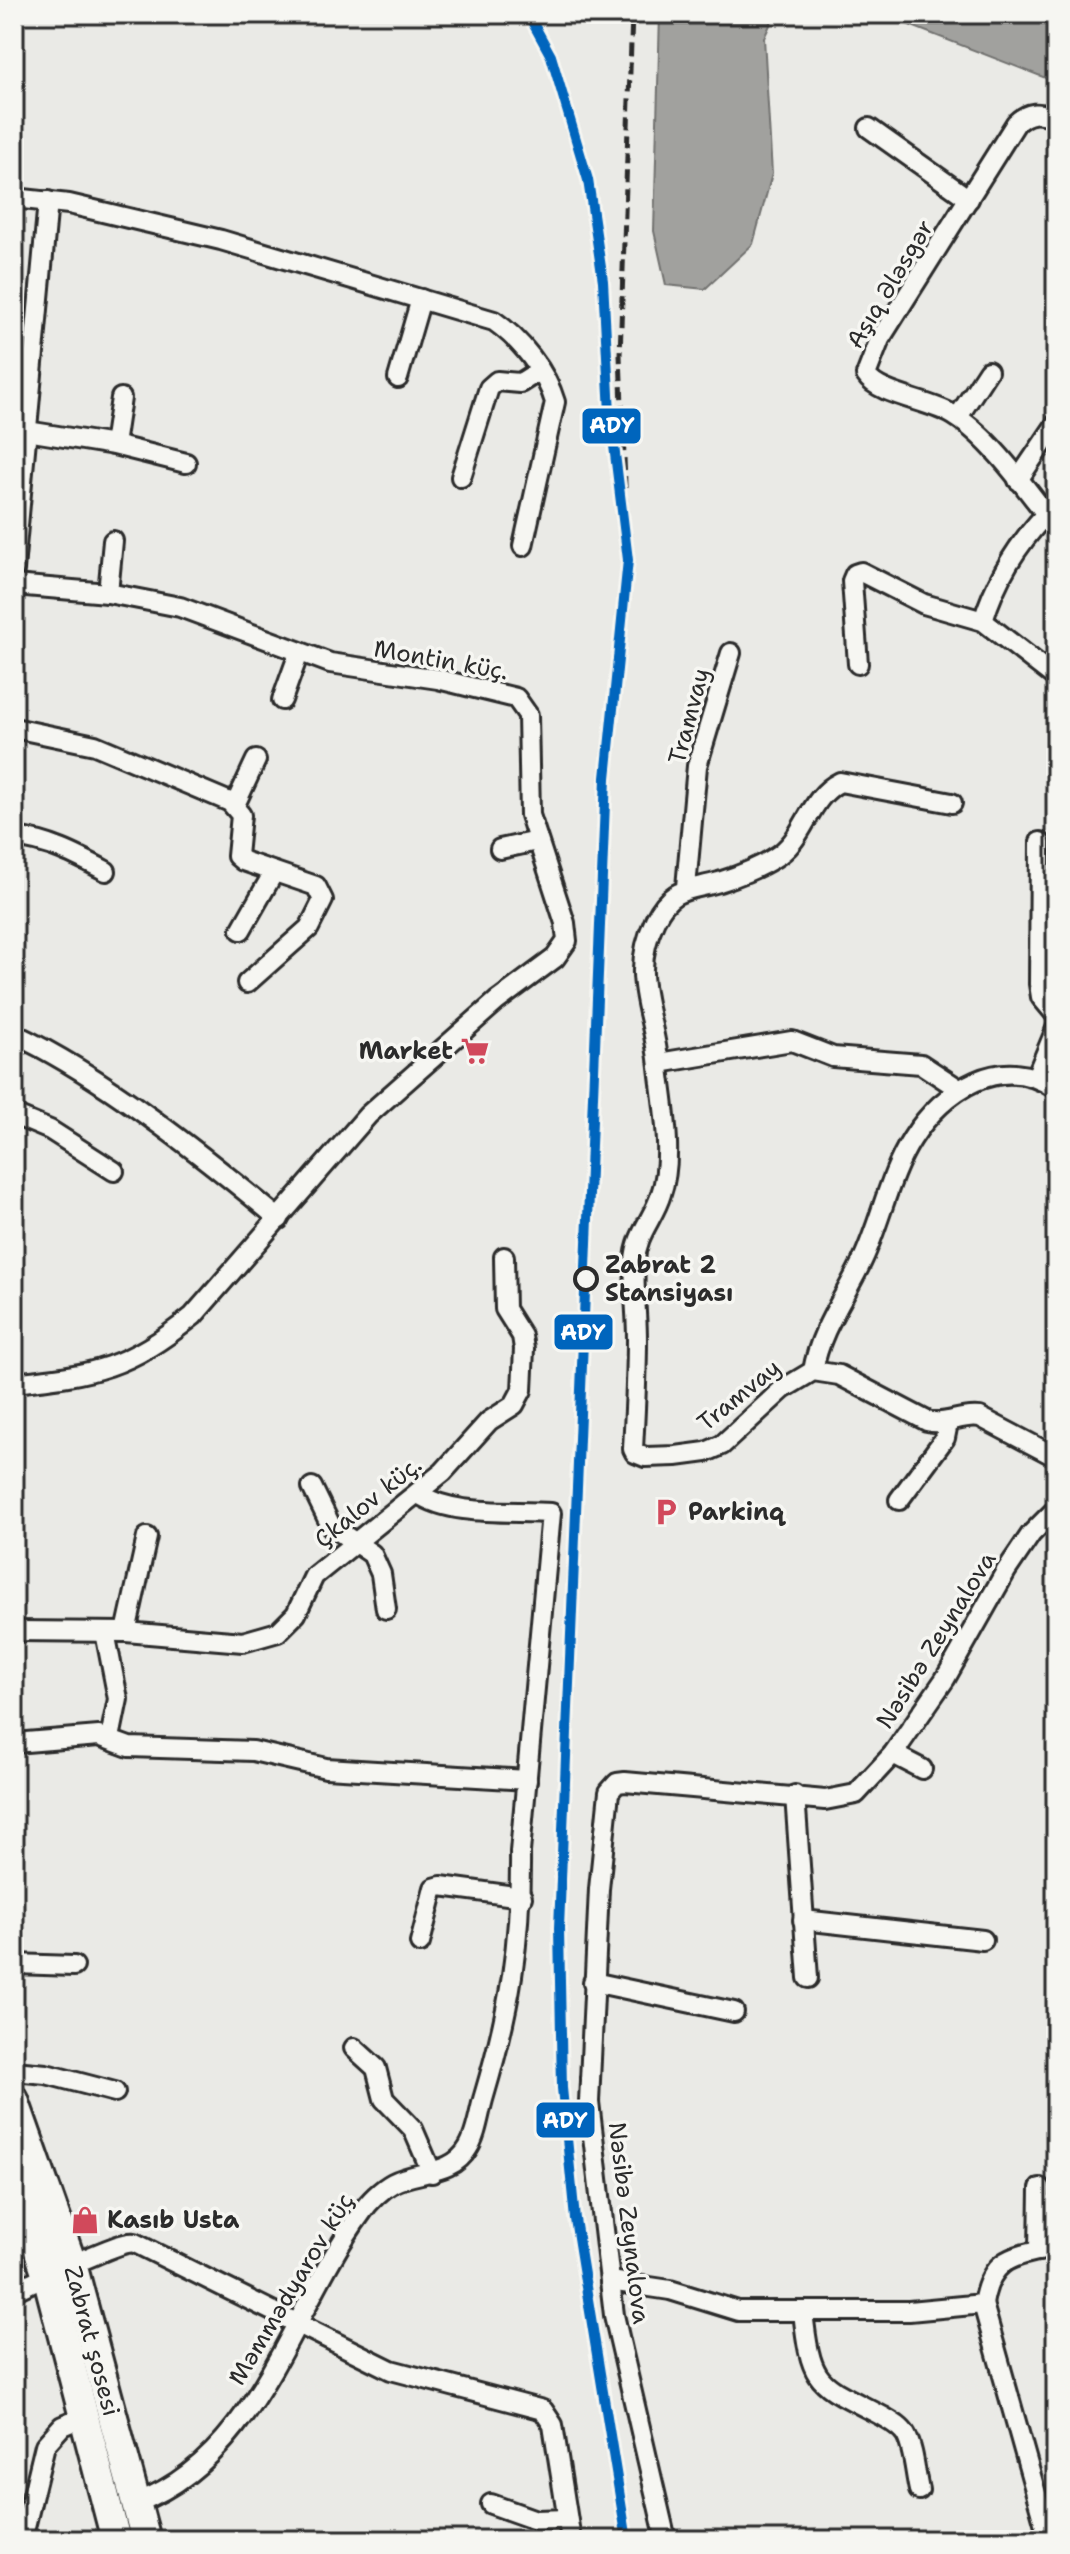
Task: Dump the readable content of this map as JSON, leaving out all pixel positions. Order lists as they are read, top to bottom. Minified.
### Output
{"streets":{"main road":["Zabrat şosesi"],"street":["Aşıq Ələsgər","Montin küç.","Tramvay","Çkalov küç.","Nəsibə Zeynalova","Məmmədyarov küç"]},"crossings":[["Çkalov küç.","Məmmədyarov küç"],["Məmmədyarov küç","Zabrat şosesi"]],"places":{"supermarket":["Market"],"other":["Zabrat 2 Stansiyası"],"parking":["Parkinq"],"shop":["Kasıb Usta"]},"lines":["transit line ADY"]}
